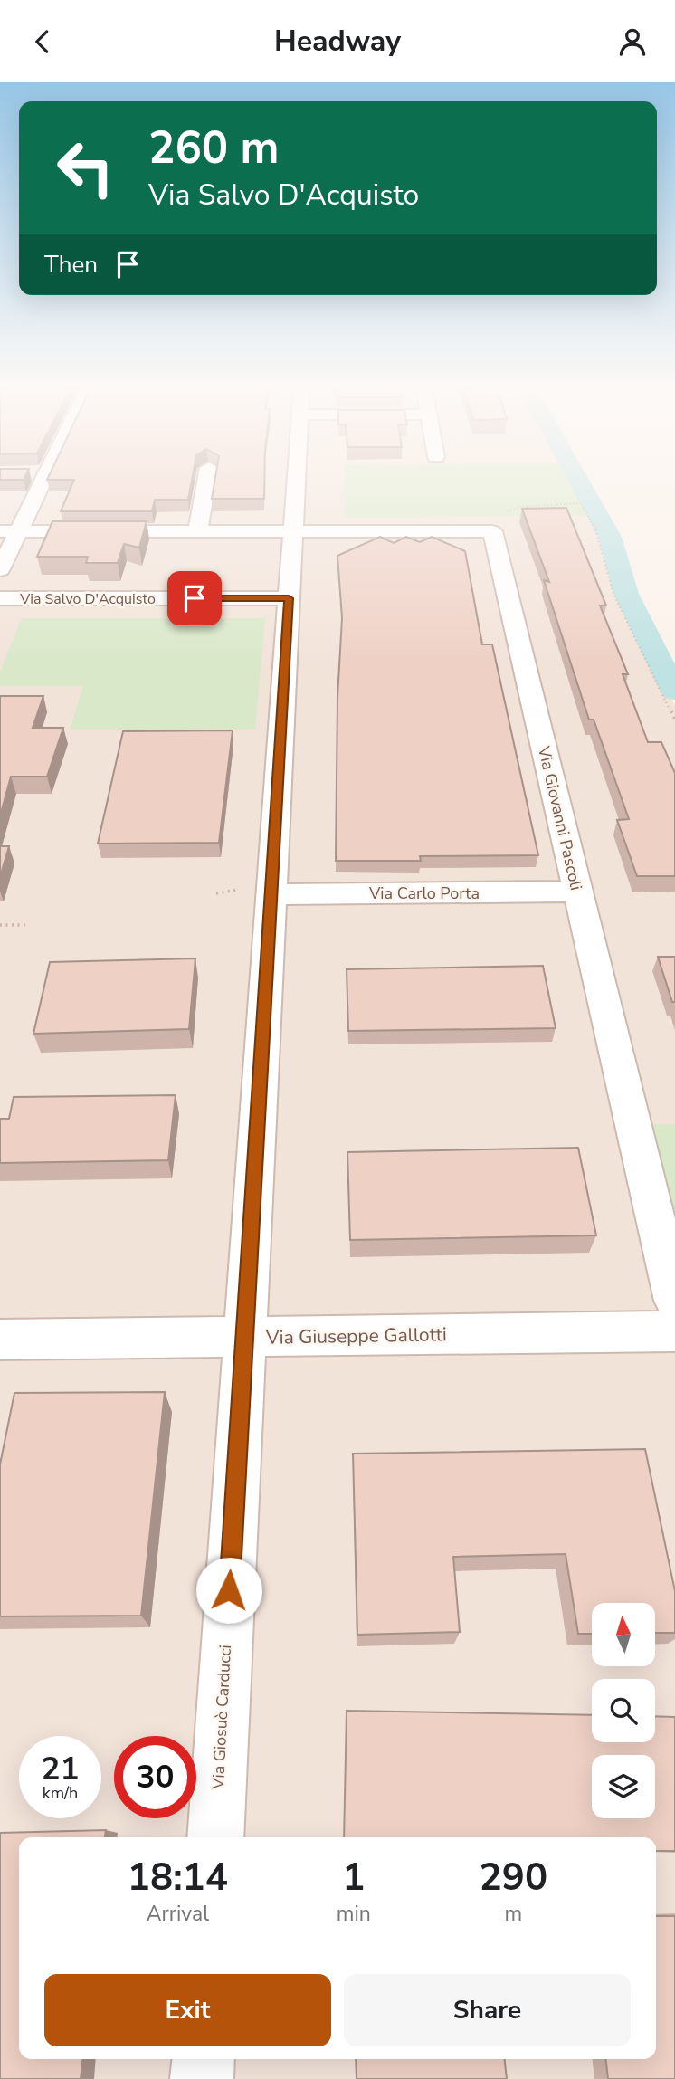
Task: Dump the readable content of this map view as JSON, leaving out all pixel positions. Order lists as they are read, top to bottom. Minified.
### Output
{"streets":{"street":["Via Salvo D'Acquisto","Via Giovanni Pascoli","Via Carlo Porta","Via Giuseppe Gallotti","Via Giosuè Carducci"]},"crossings":[["Via Salvo D'Acquisto","Via Giosuè Carducci"],["Via Giovanni Pascoli","Via Carlo Porta"],["Via Carlo Porta","Via Giosuè Carducci"],["Via Giuseppe Gallotti","Via Giosuè Carducci"]],"north":"top","page":{"header":"Headway","turn":["260 m","Via Salvo D'Acquisto"],"then":"Then","speed":"21 km/h","limit":"30","eta":["18:14","Arrival","1","min","290","m"],"buttons":["Exit","Share"]}}
